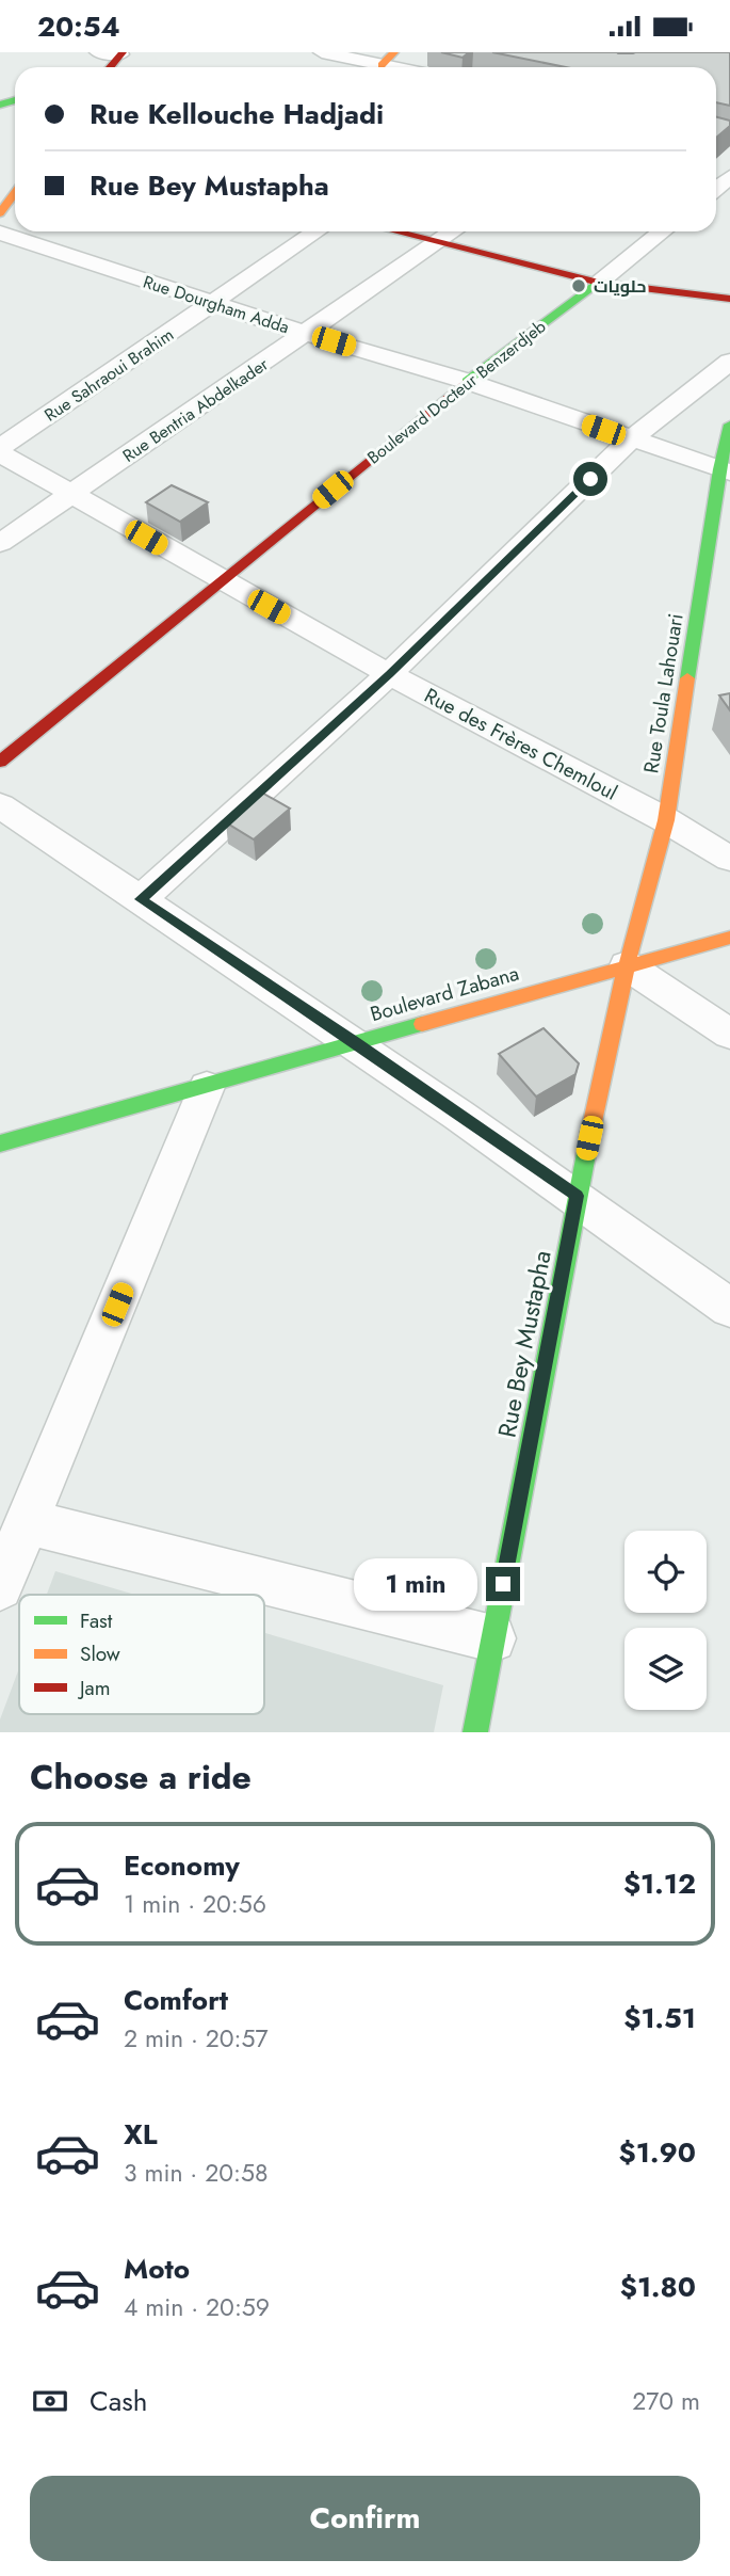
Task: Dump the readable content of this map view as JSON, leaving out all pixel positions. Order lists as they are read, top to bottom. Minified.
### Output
{"streets":{"street":["Rue Dourgham Adda","Rue Sahraoui Brahim","Boulevard Docteur Benzerdjeb","Rue Bentria Abdelkader","Rue Toula Lahouari","Rue des Frères Chemloul","Boulevard Zabana","Rue Bey Mustapha"]},"crossings":[["Rue Dourgham Adda","Rue Sahraoui Brahim"],["Rue Dourgham Adda","Boulevard Docteur Benzerdjeb"],["Rue Dourgham Adda","Rue Bentria Abdelkader"],["Rue Dourgham Adda","Rue Toula Lahouari"],["Rue Sahraoui Brahim","Rue des Frères Chemloul"],["Boulevard Docteur Benzerdjeb","Rue des Frères Chemloul"],["Rue Bentria Abdelkader","Rue des Frères Chemloul"],["Rue Toula Lahouari","Rue des Frères Chemloul"],["Rue Toula Lahouari","Boulevard Zabana"],["Rue Toula Lahouari","Rue Bey Mustapha"],["Boulevard Zabana","Rue Bey Mustapha"]],"places":["حلويات"],"legend":["Fast","Slow","Jam"],"page":{"status":"20:54","banner":["Rue Kellouche Hadjadi","Rue Bey Mustapha"],"bubble":"1 min","heading":"Choose a ride","list":[{"name":"Economy","note":"1 min · 20:56","value":"$1.12"},{"name":"Comfort","note":"2 min · 20:57","value":"$1.51"},{"name":"XL","note":"3 min · 20:58","value":"$1.90"},{"name":"Moto","note":"4 min · 20:59","value":"$1.80"}],"pay":["Cash","270 m"],"buttons":"Confirm"}}
